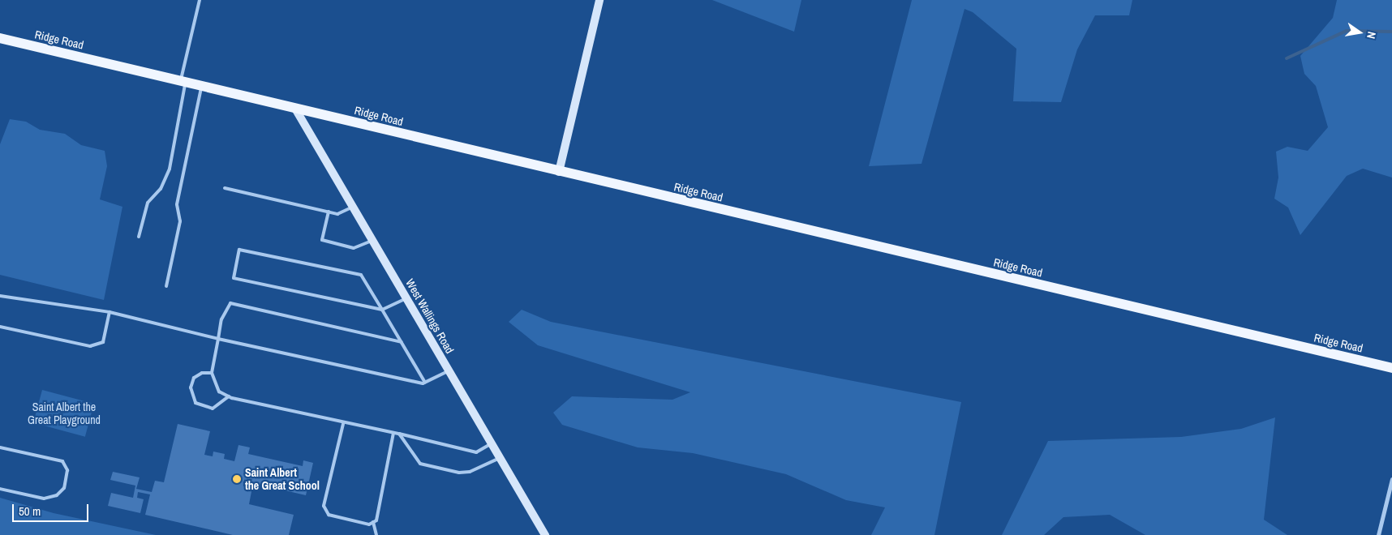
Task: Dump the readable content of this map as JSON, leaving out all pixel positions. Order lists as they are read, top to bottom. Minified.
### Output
{"streets":{"main road":["Ridge Road"],"street":["West Wallings Road"]},"crossings":[["Ridge Road","West Wallings Road"]],"parks":["Saint Albert the Great Playground"],"places":["Saint Albert the Great School"],"scale_bar":"50 m","north":"right"}
